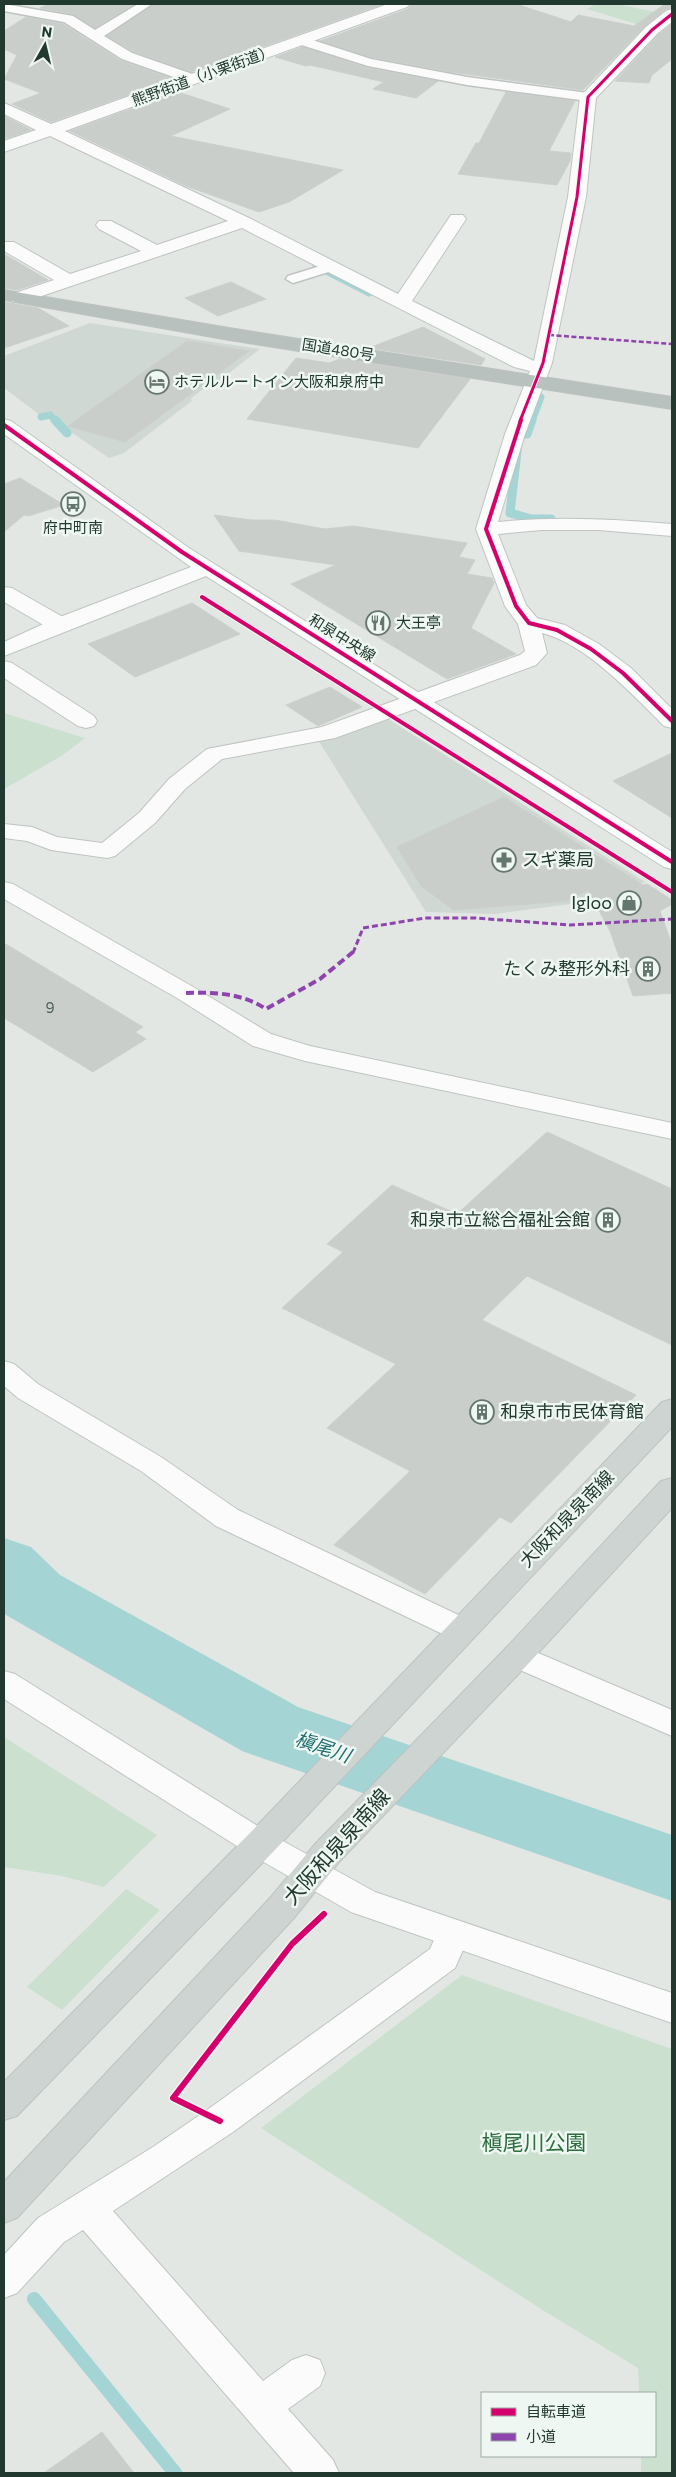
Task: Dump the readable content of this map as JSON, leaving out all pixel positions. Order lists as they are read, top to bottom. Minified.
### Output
{"streets":{"highway":["国道480号"],"main road":["大阪和泉泉南線"],"street":["熊野街道（小栗街道）","和泉中央線"]},"water":["槇尾川"],"parks":["槇尾川公園"],"places":{"hotel":["ホテルルートイン大阪和泉府中"],"bus stop":["府中町南"],"restaurant":["大王亭"],"pharmacy":["スギ薬局"],"shop":["Igloo"],"building":["たくみ整形外科","和泉市立総合福祉会館","和泉市市民体育館"]},"house_numbers":["9"],"legend":["自転車道","小道"],"north":"top"}
